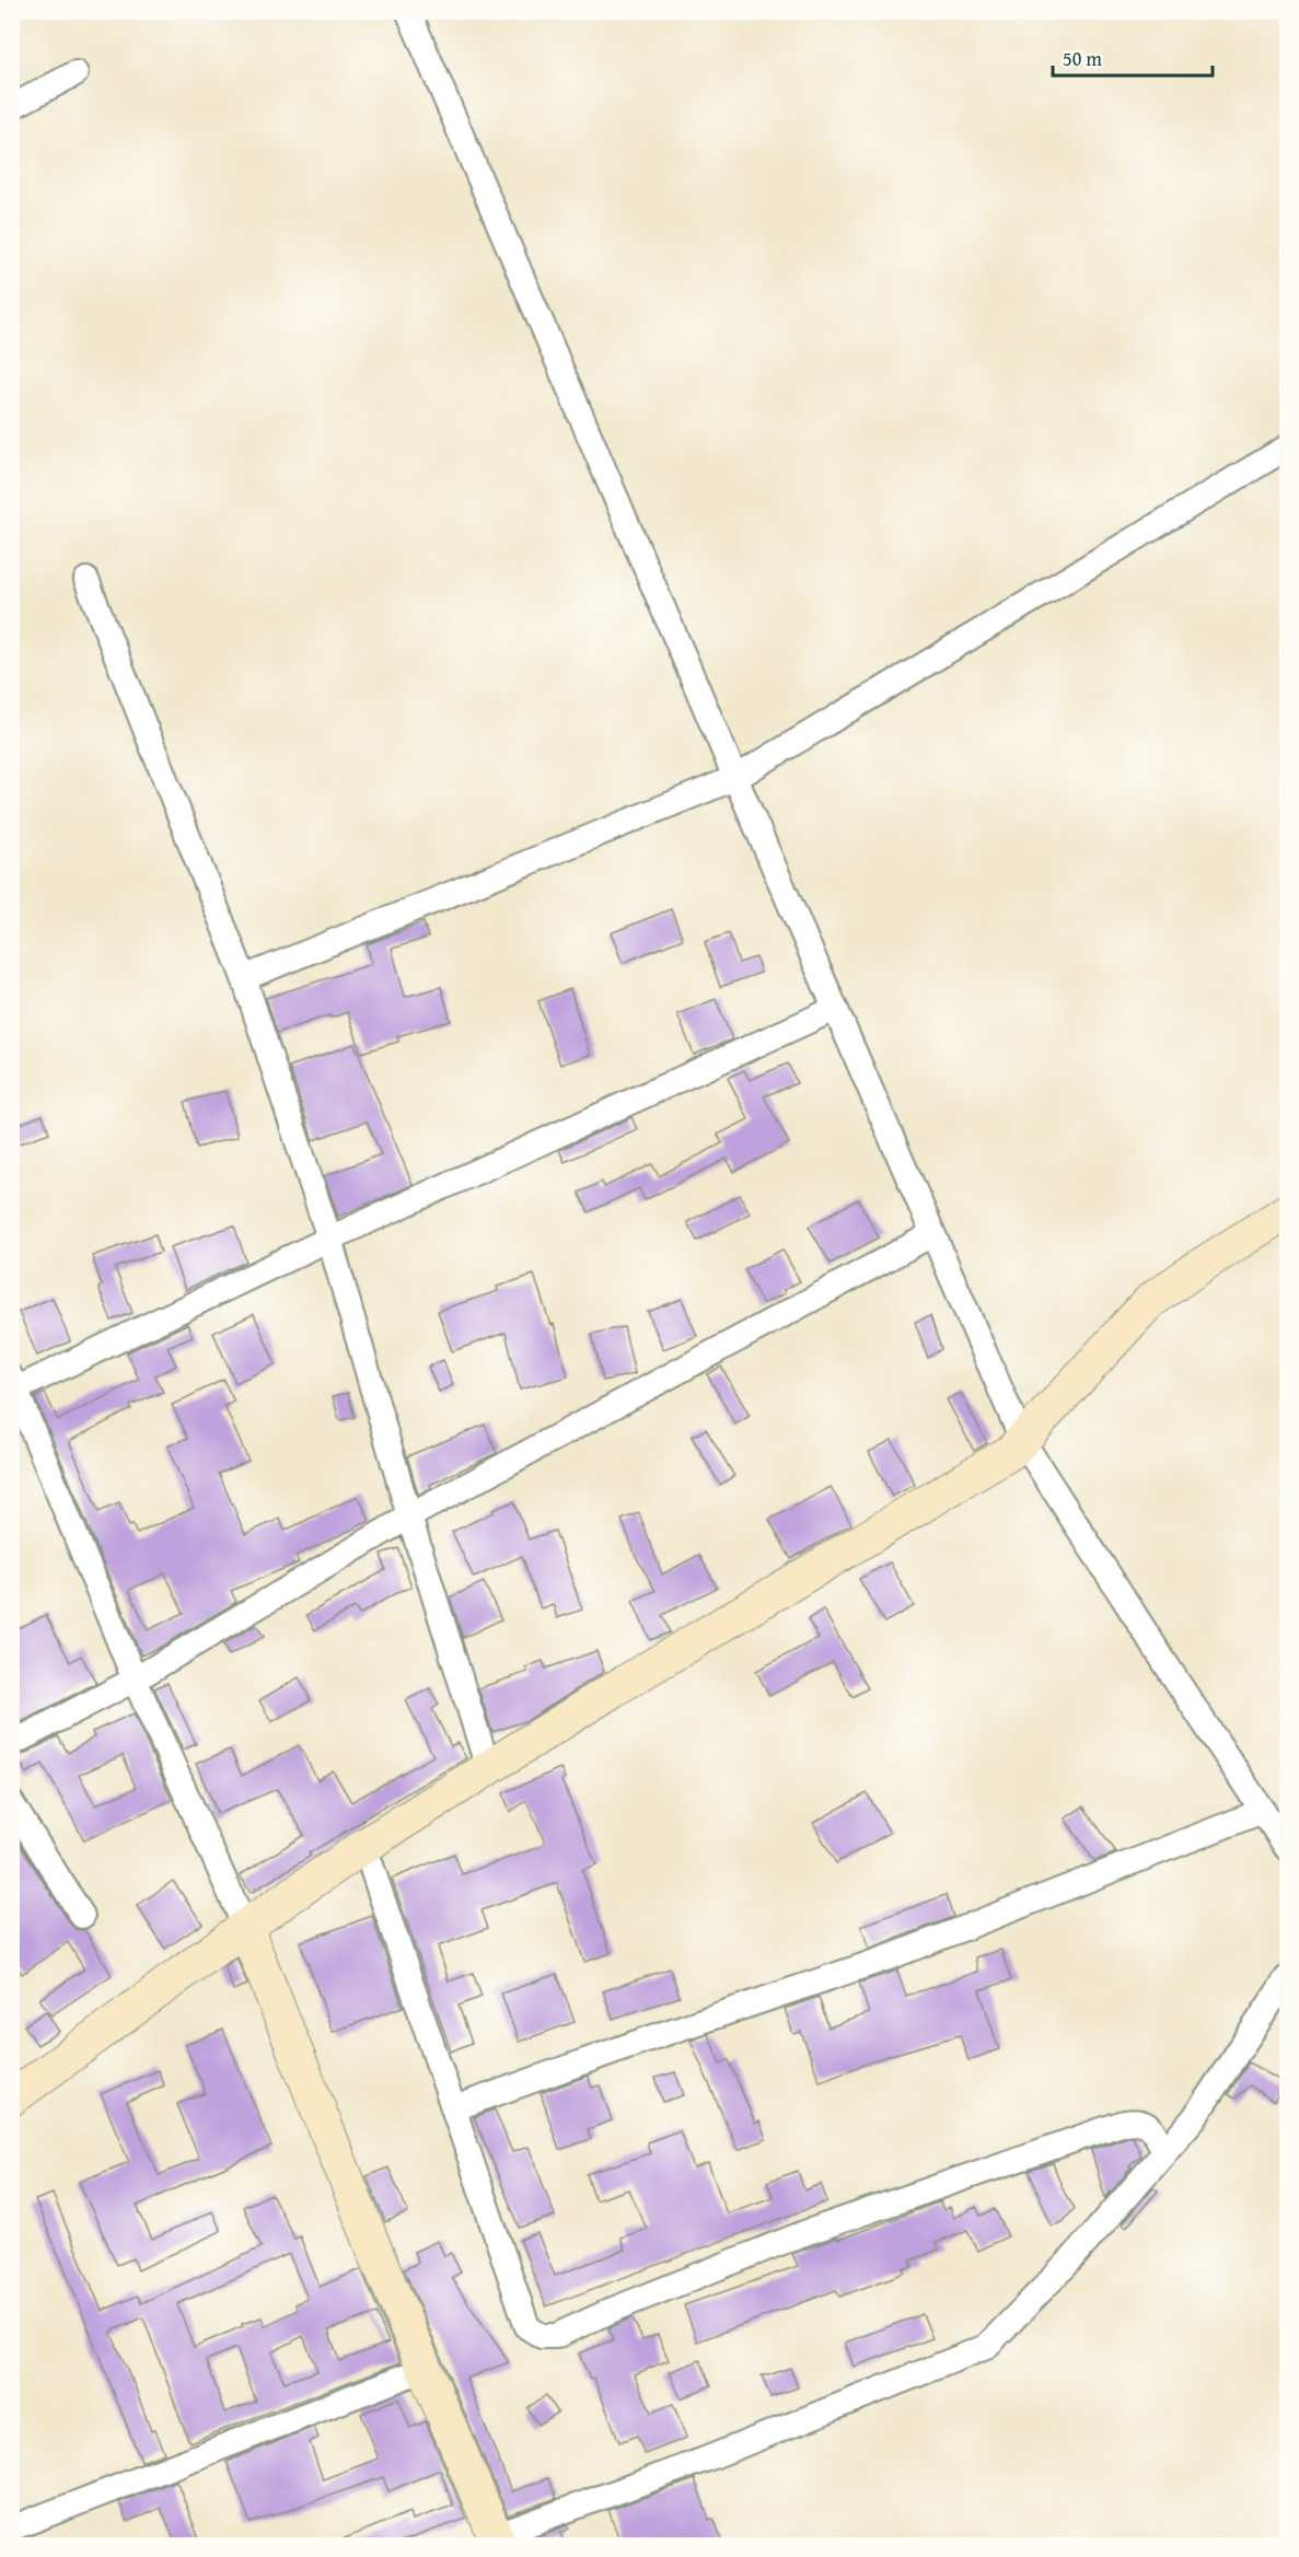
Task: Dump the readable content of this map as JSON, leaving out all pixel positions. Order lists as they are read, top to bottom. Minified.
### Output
{"scale_bar":"50 m"}
